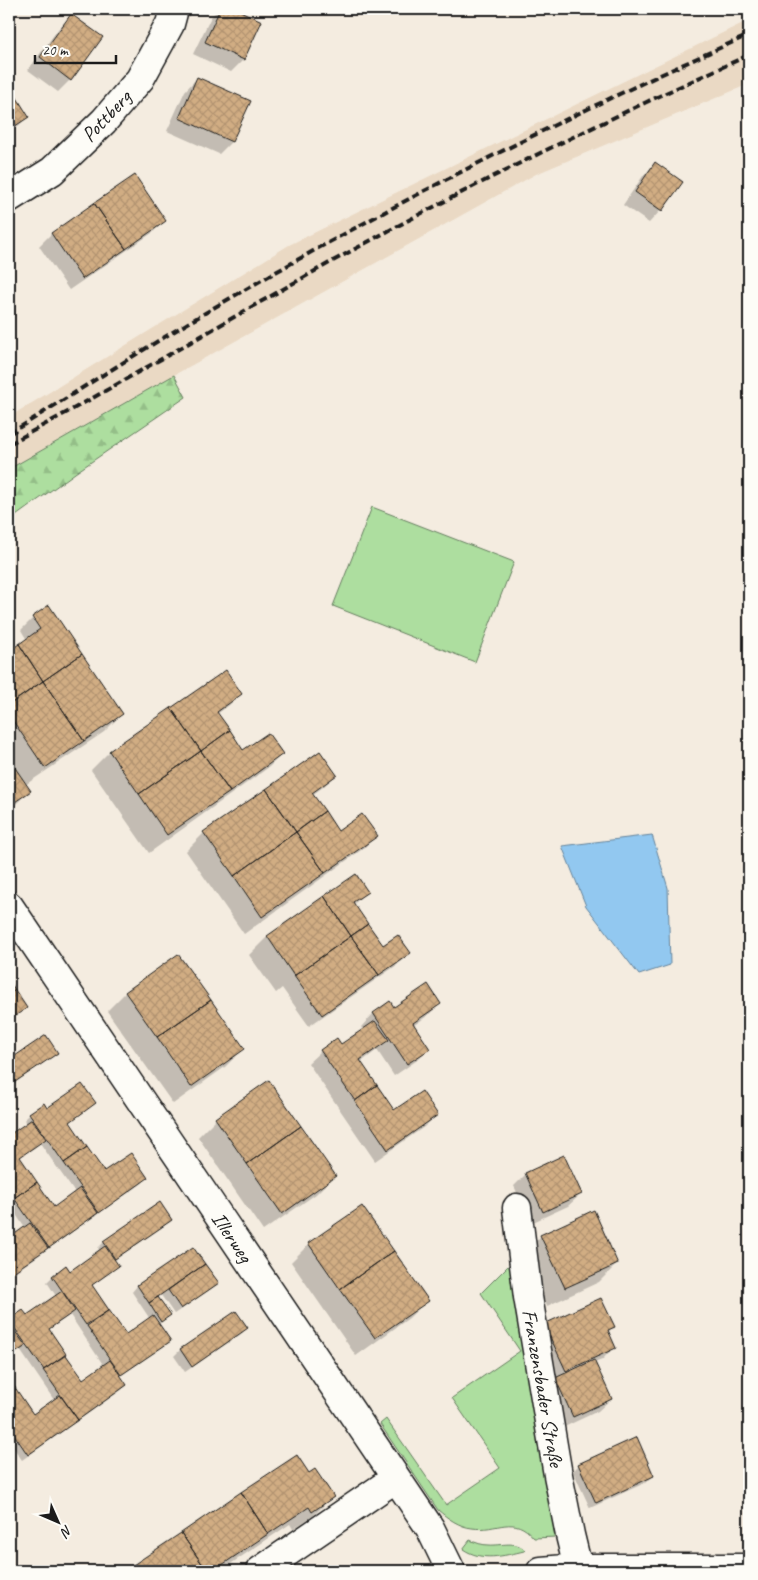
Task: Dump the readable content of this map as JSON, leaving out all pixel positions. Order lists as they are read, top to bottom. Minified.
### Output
{"streets":{"street":["Pottberg","Illerweg","Franzensbader Straße"]},"scale_bar":"20 m","north":"bottom right"}
